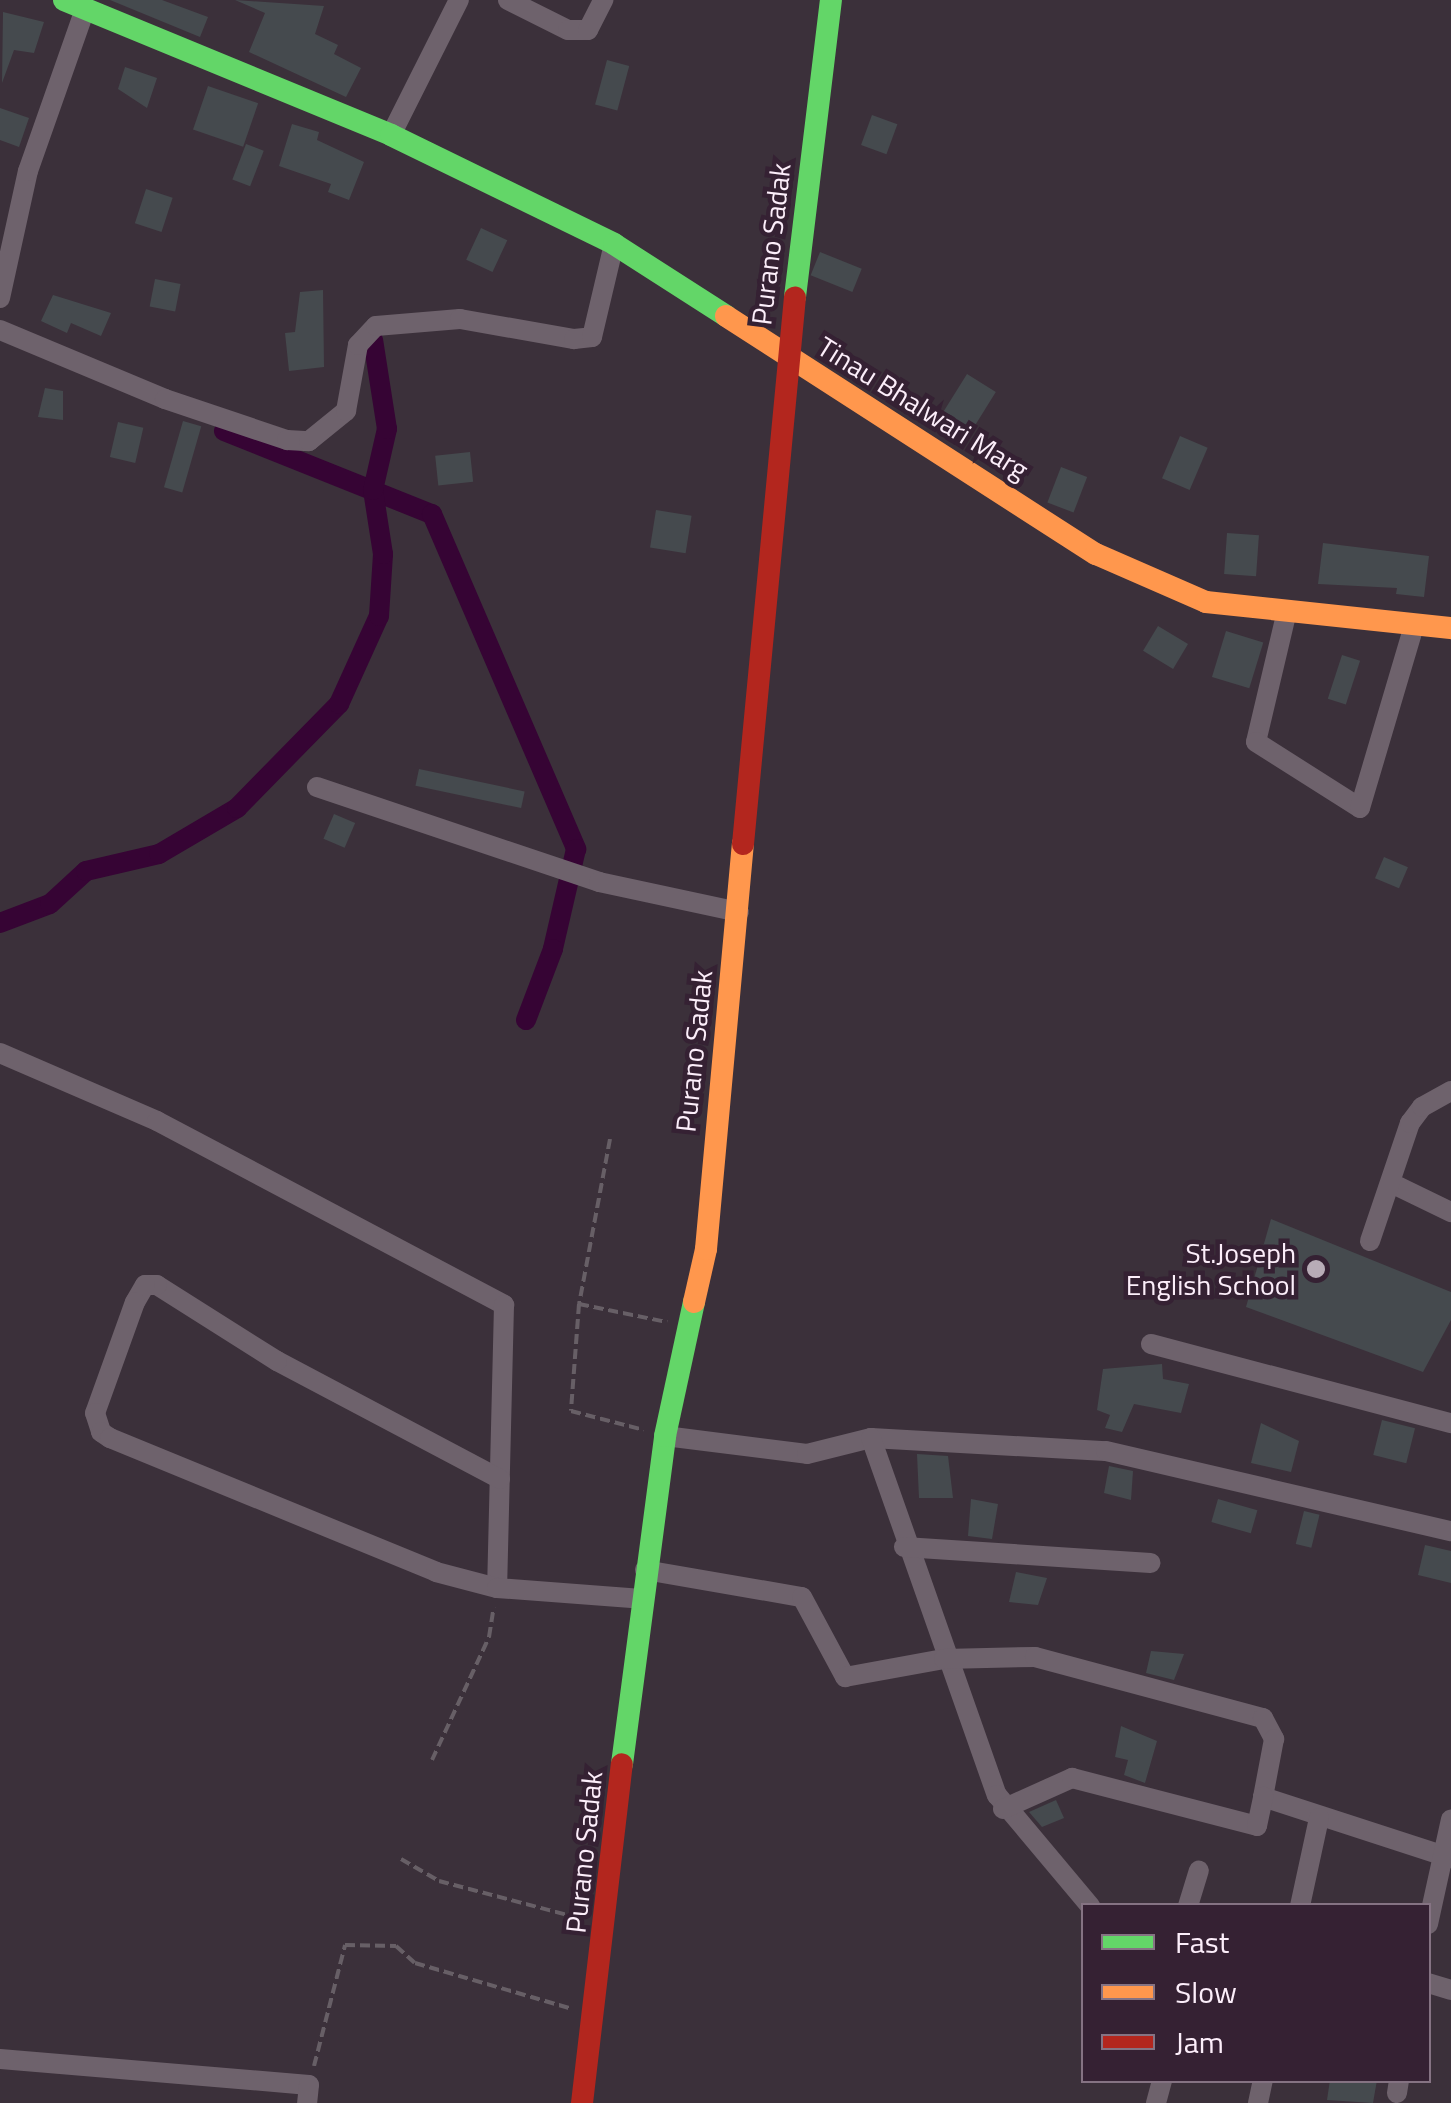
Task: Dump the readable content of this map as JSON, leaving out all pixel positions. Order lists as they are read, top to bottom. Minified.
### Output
{"streets":{"main road":["Purano Sadak","Tinau Bhalwari Marg"]},"crossings":[["Purano Sadak","Tinau Bhalwari Marg"]],"places":["St.Joseph English School"],"legend":["Fast","Slow","Jam"]}
